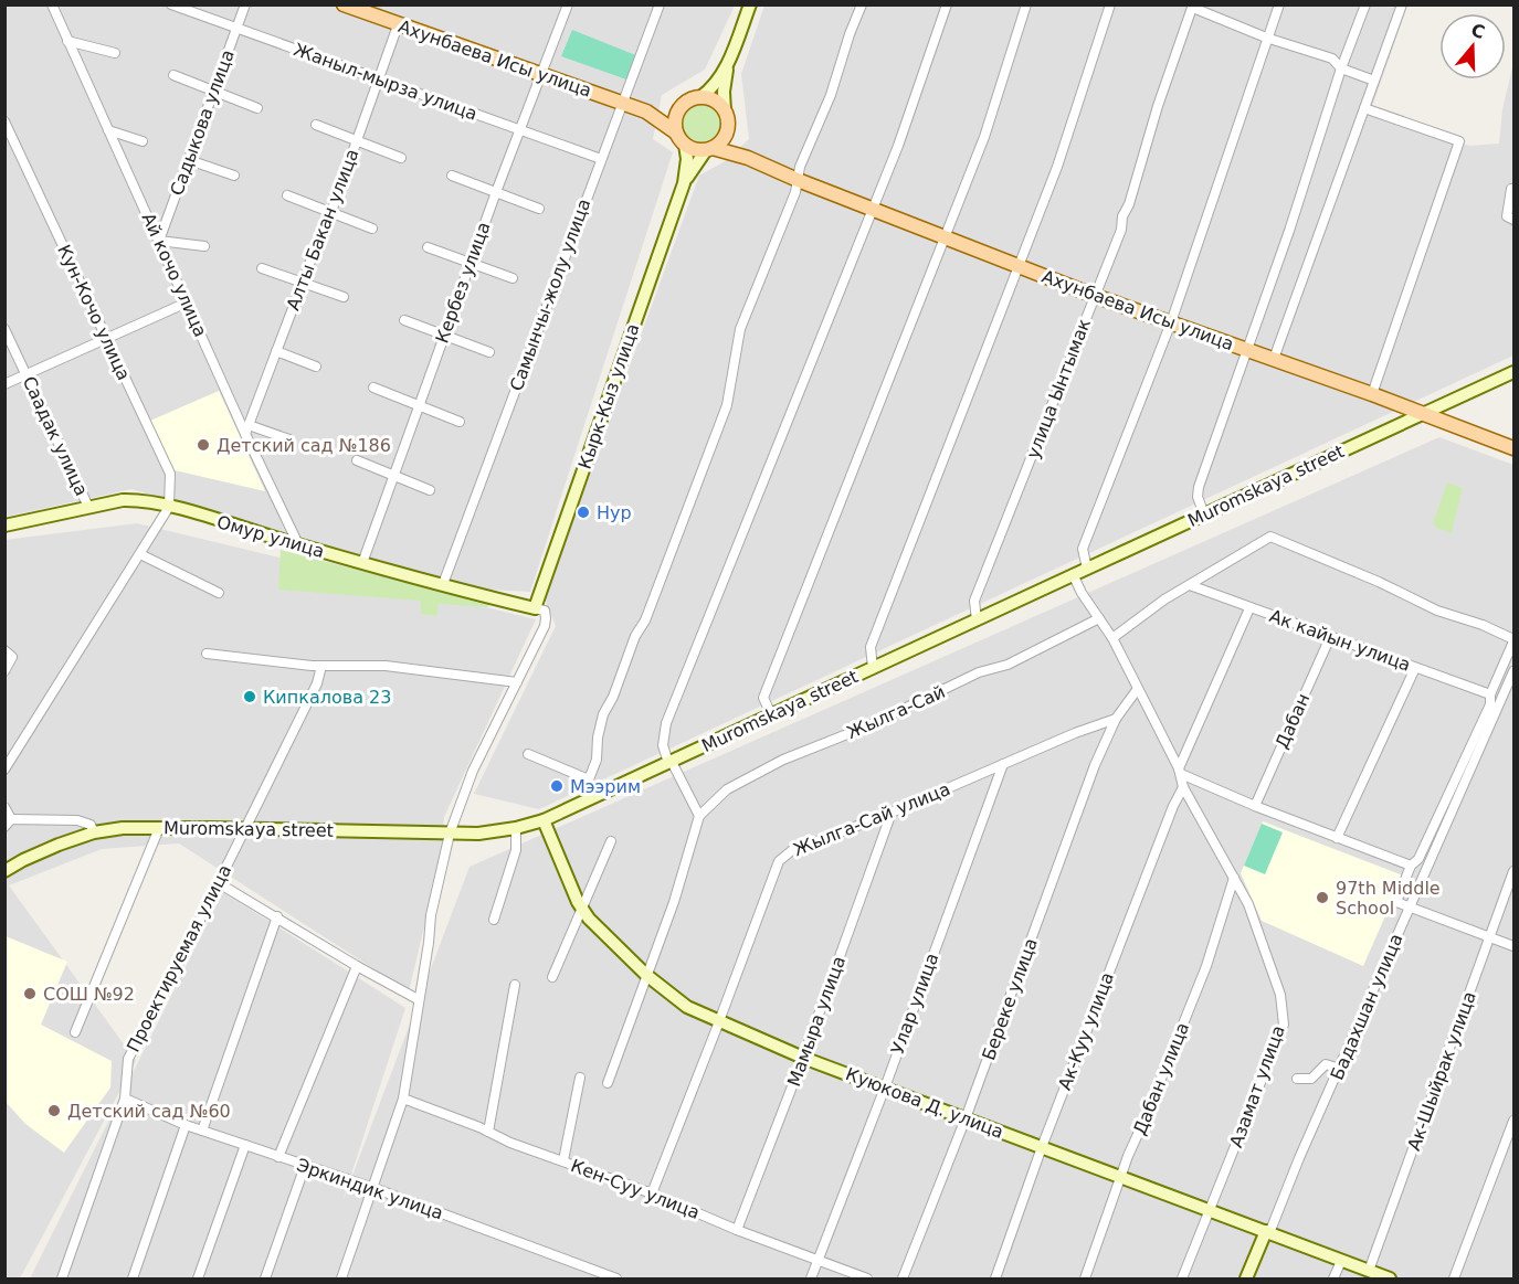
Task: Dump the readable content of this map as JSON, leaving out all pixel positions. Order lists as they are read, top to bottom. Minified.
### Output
{"streets":{"main road":["Ахунбаева Исы улица"],"street":["Жаныл-мырза улица","Садыкова улица","Алты Бакан улица","Ай кочо улица","Кербез улица","Самынчы-жолу улица","Кун-Кочо улица","улица Ынтымак","Кырк-Кыз улица","Саадак улица","Muromskaya street","Омур улица","Ак кайын улица","Жылга-Сай","Дабан","Жылга-Сай улица","Проектируемая улица","Береке улица","Улар улица","Бадахшан улица","Мамыра улица","Ак-Куу улица","Ак-Шыйрак улица","Дабан улица","Азамат улица","Куюкова Д. улица","Эркиндик улица","Кен-Суу улица"]},"crossings":[["Ахунбаева Исы улица","Алты Бакан улица"],["Ахунбаева Исы улица","Кербез улица"],["Ахунбаева Исы улица","Самынчы-жолу улица"],["Ахунбаева Исы улица","улица Ынтымак"],["Ахунбаева Исы улица","Кырк-Кыз улица"],["Ахунбаева Исы улица","Muromskaya street"],["Жаныл-мырза улица","Садыкова улица"],["Жаныл-мырза улица","Алты Бакан улица"],["Жаныл-мырза улица","Кербез улица"],["Жаныл-мырза улица","Самынчы-жолу улица"],["Садыкова улица","Ай кочо улица"],["Алты Бакан улица","Ай кочо улица"],["Ай кочо улица","Омур улица"],["Кербез улица","Омур улица"],["Самынчы-жолу улица","Омур улица"],["Кун-Кочо улица","Омур улица"],["улица Ынтымак","Muromskaya street"],["Кырк-Кыз улица","Омур улица"],["Саадак улица","Омур улица"],["Muromskaya street","Проектируемая улица"],["Muromskaya street","Куюкова Д. улица"],["Ак кайын улица","Дабан"],["Жылга-Сай улица","Береке улица"],["Жылга-Сай улица","Улар улица"],["Жылга-Сай улица","Мамыра улица"],["Жылга-Сай улица","Куюкова Д. улица"],["Жылга-Сай улица","Кен-Суу улица"],["Проектируемая улица","Эркиндик улица"],["Береке улица","Куюкова Д. улица"],["Улар улица","Куюкова Д. улица"],["Улар улица","Кен-Суу улица"],["Бадахшан улица","Куюкова Д. улица"],["Мамыра улица","Куюкова Д. улица"],["Мамыра улица","Кен-Суу улица"],["Ак-Куу улица","Азамат улица"],["Ак-Куу улица","Куюкова Д. улица"],["Ак-Шыйрак улица","Куюкова Д. улица"],["Дабан улица","Азамат улица"],["Дабан улица","Куюкова Д. улица"],["Азамат улица","Куюкова Д. улица"]],"places":["Детский сад №186","Нур","Кипкалова 23","Мээрим","97th Middle School","СОШ №92","Детский сад №60"],"north":"top"}
